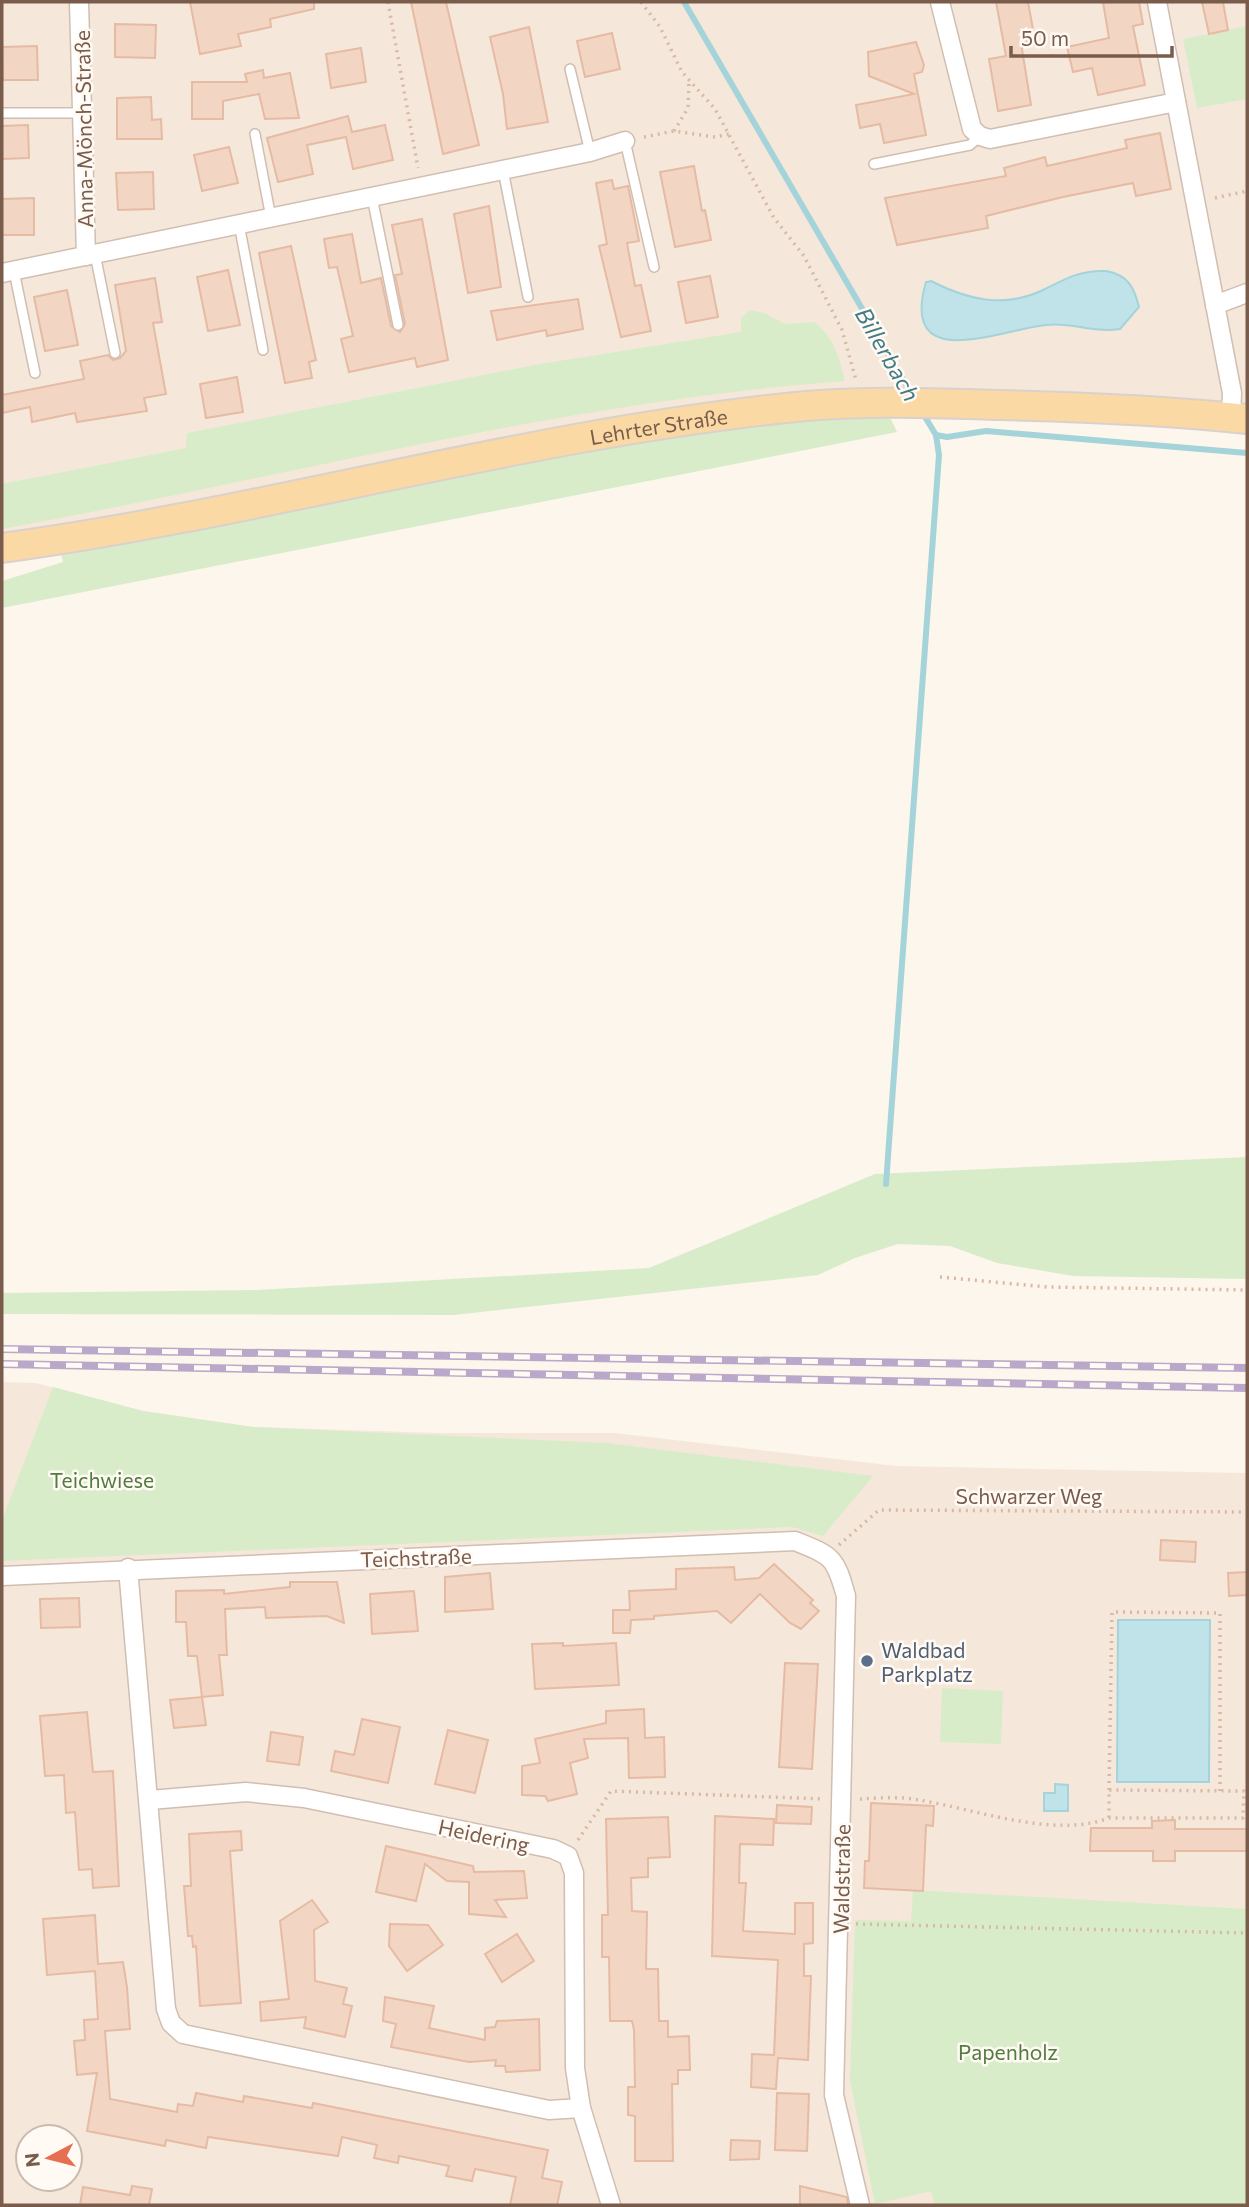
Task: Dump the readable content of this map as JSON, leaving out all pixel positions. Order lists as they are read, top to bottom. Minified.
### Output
{"streets":{"main road":["Lehrter Straße"],"street":["Anna-Mönch-Straße","Teichstraße","Heidering","Waldstraße"],"path":["Schwarzer Weg"]},"crossings":[["Schwarzer Weg","Teichstraße"],["Schwarzer Weg","Waldstraße"],["Teichstraße","Waldstraße"]],"water":["Billerbach"],"parks":["Teichwiese","Papenholz"],"places":["Waldbad Parkplatz"],"scale_bar":"50 m","north":"left"}
